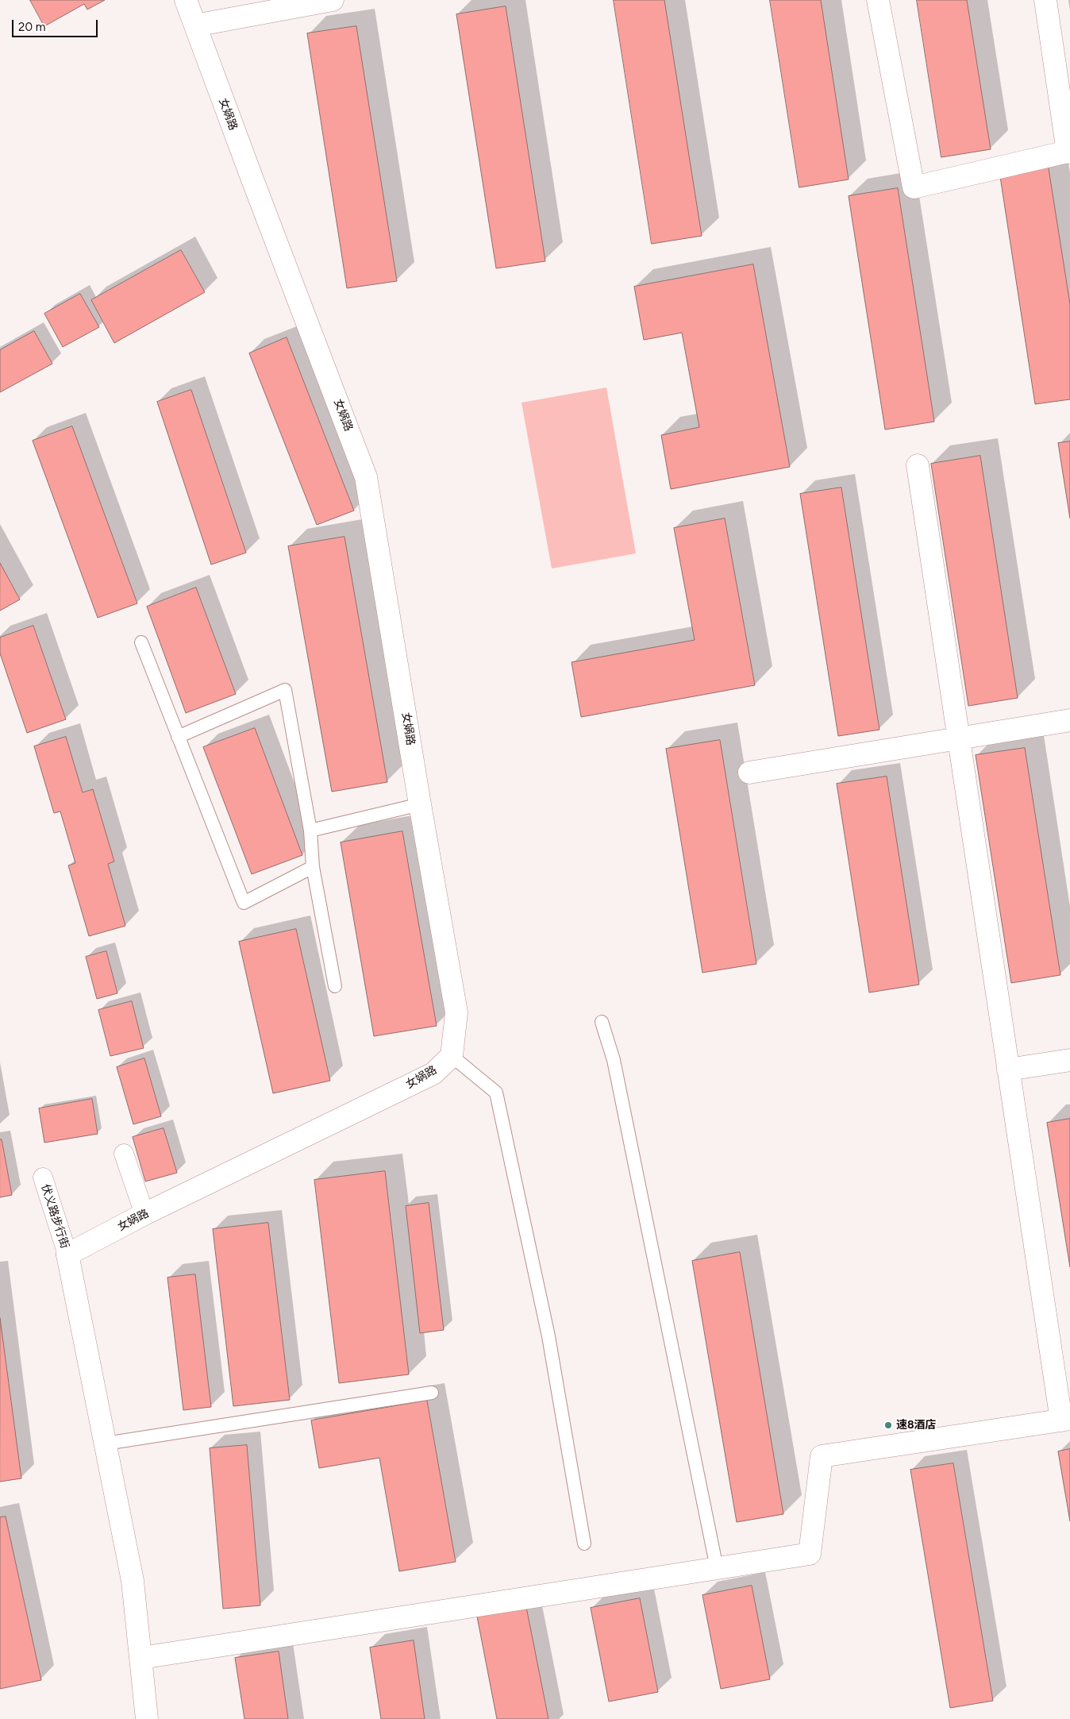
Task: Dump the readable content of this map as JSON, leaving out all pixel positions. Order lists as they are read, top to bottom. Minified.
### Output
{"streets":{"street":["女娲路","伏义路步行街"]},"crossings":[["女娲路","伏义路步行街"]],"places":["速8酒店"],"scale_bar":"20 m"}
